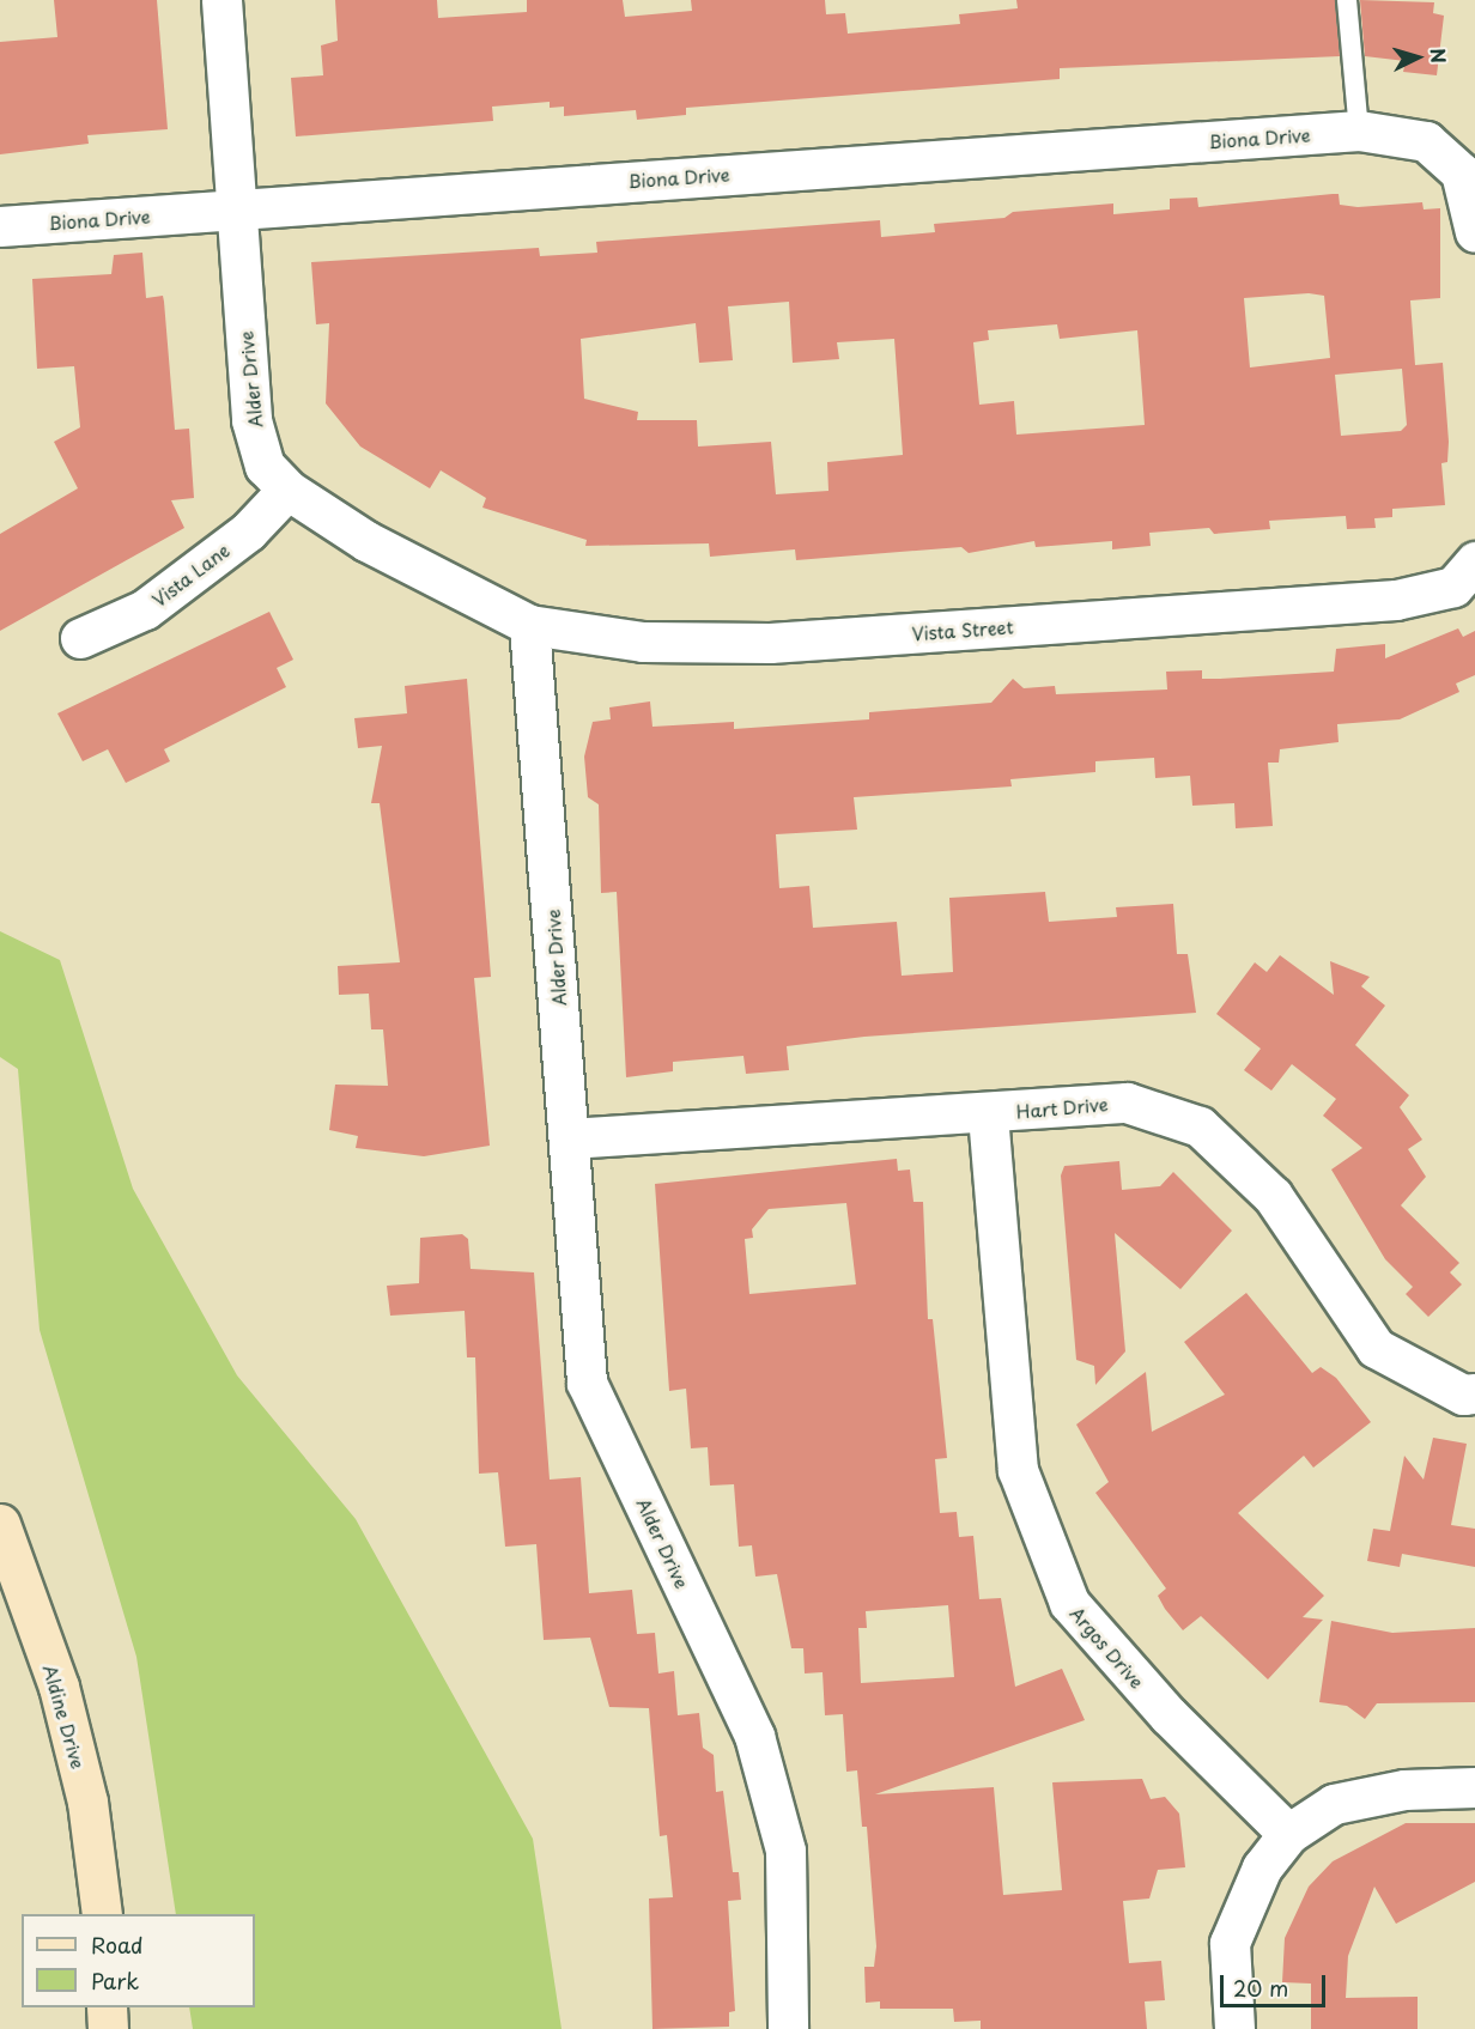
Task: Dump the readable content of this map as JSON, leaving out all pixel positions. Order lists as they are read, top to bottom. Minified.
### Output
{"streets":{"main road":["Aldine Drive"],"street":["Biona Drive","Alder Drive","Vista Lane","Vista Street","Hart Drive","Argos Drive"]},"crossings":[["Biona Drive","Alder Drive"],["Alder Drive","Vista Lane"],["Alder Drive","Vista Street"],["Alder Drive","Hart Drive"],["Hart Drive","Argos Drive"]],"legend":["Road","Park"],"scale_bar":"20 m","north":"right"}
